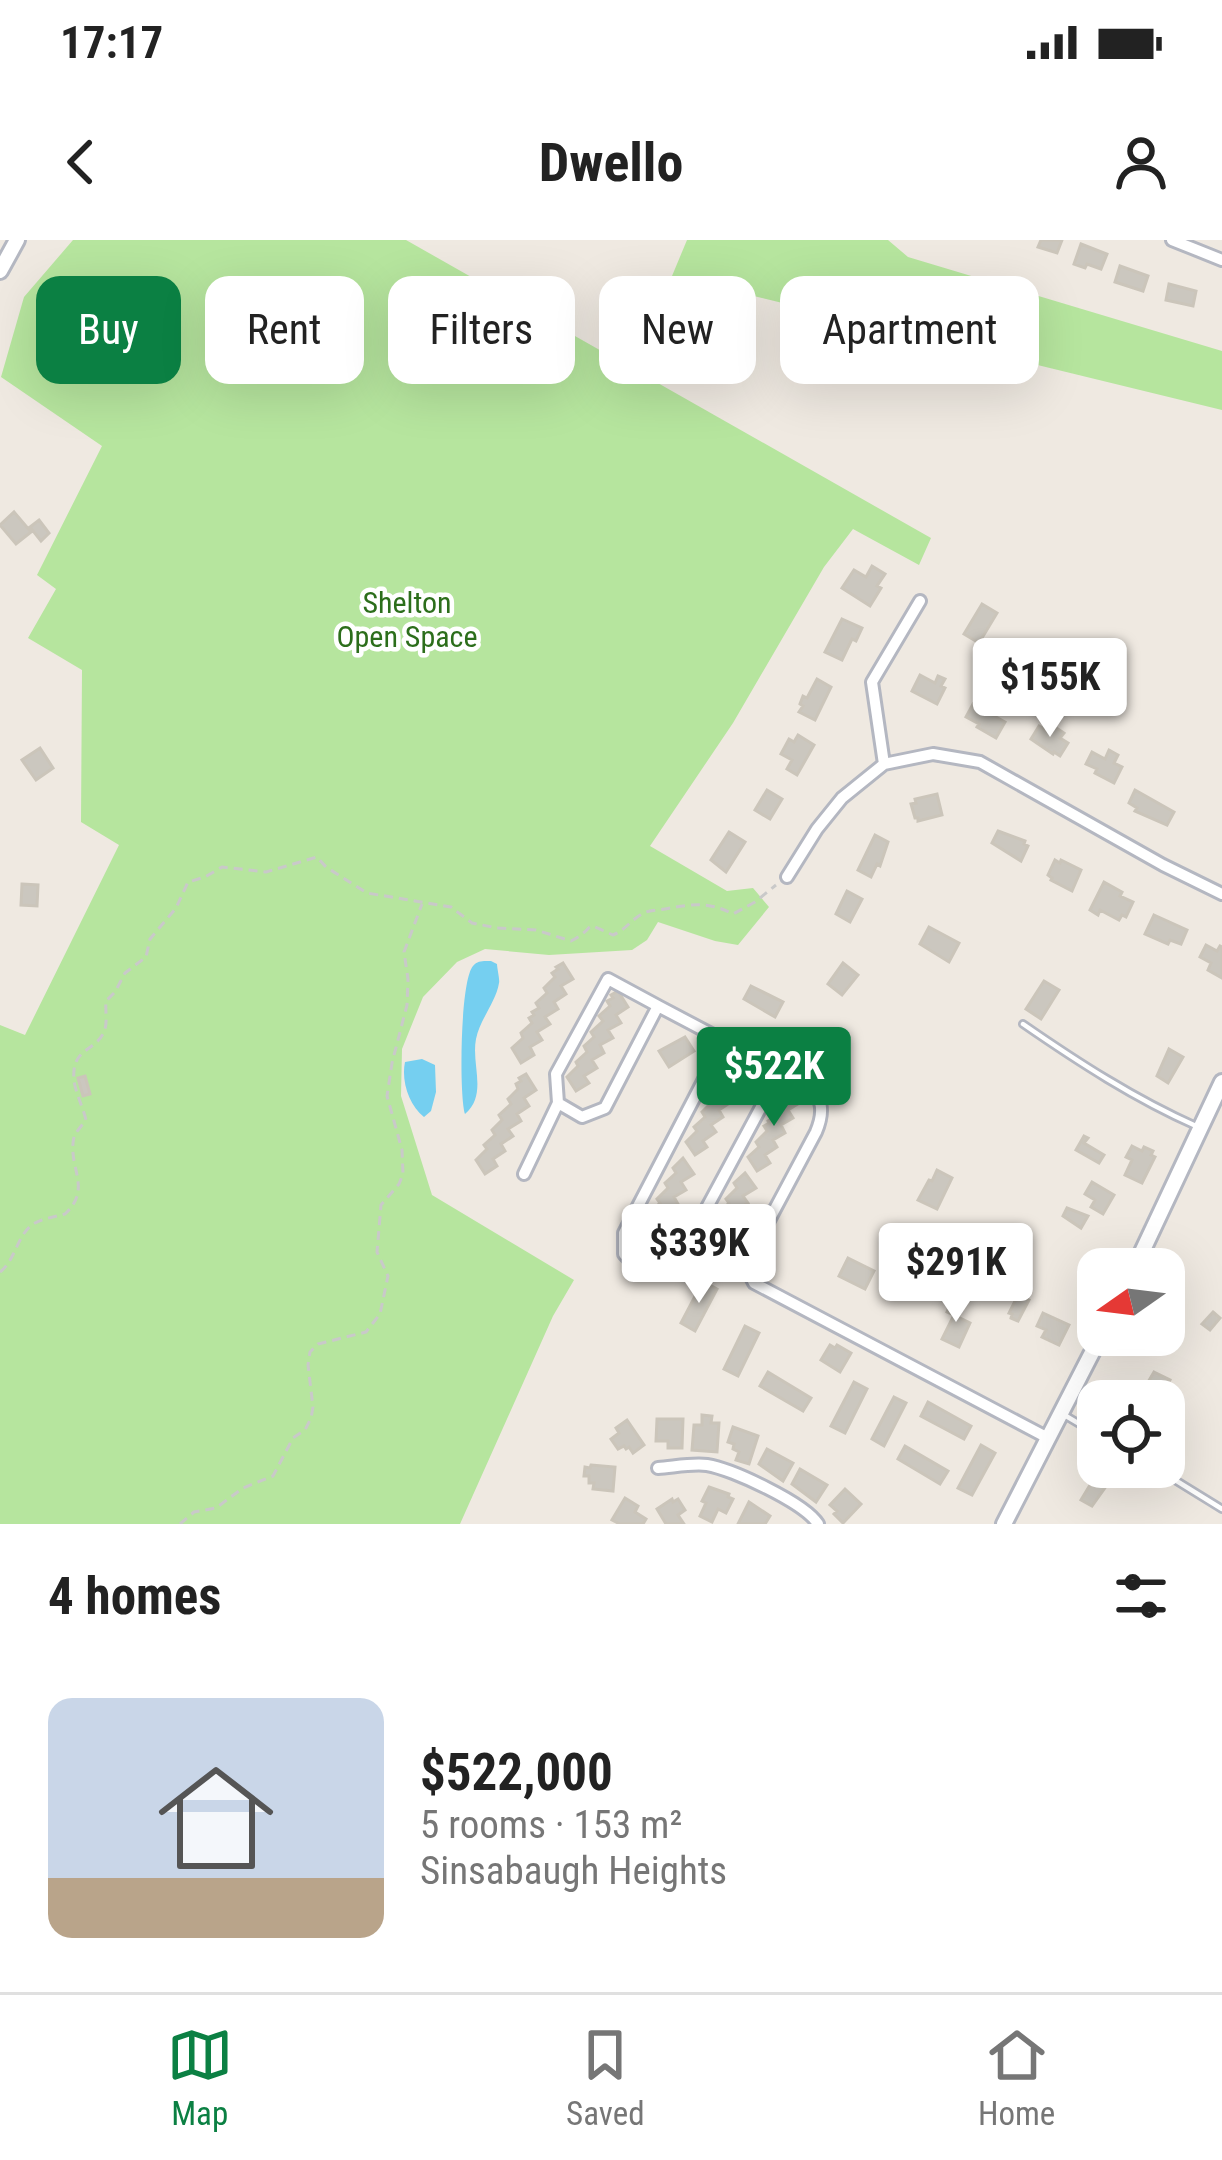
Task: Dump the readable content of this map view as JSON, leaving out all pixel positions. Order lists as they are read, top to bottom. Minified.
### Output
{"parks":["Shelton Open Space"],"north":"left","page":{"status":"17:17","header":"Dwello","chip":["Buy","Rent","Filters","New","Apartment"],"price":["$155K","$522K","$339K","$291K"],"heading":"4 homes","list":[{"name":"$522,000","note":"5 rooms · 153 m² · Sinsabaugh Heights"}],"tabs":["Map","Saved","Home"]}}
